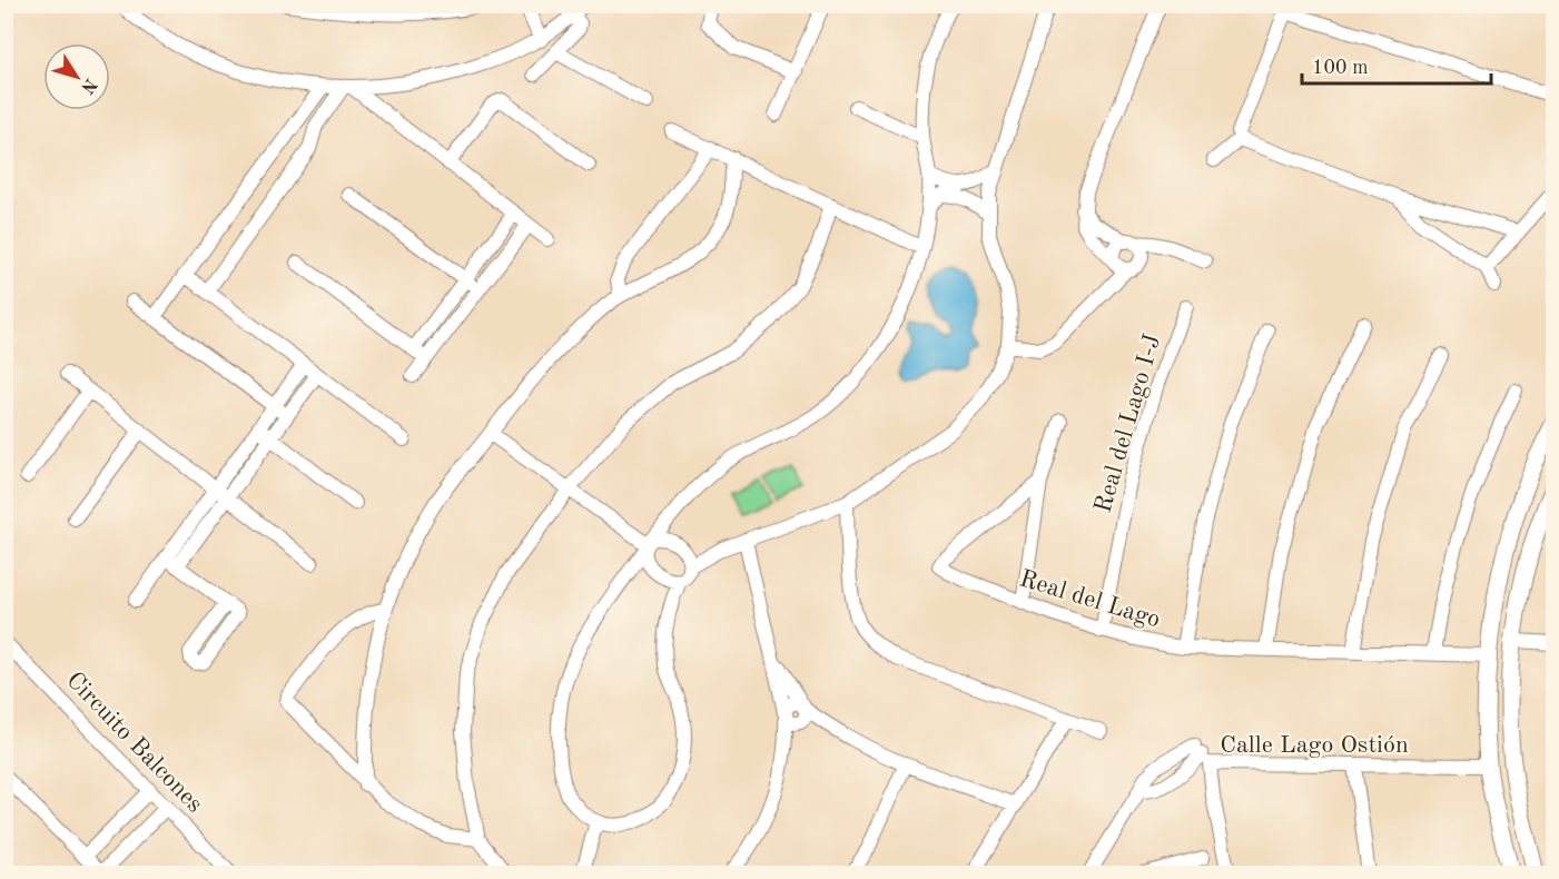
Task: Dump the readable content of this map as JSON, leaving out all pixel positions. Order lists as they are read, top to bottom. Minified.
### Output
{"streets":{"street":["Real del Lago I-J","Real del Lago","Circuito Balcones","Calle Lago Ostión"]},"crossings":[["Real del Lago I-J","Real del Lago"]],"scale_bar":"100 m","north":"bottom right"}
